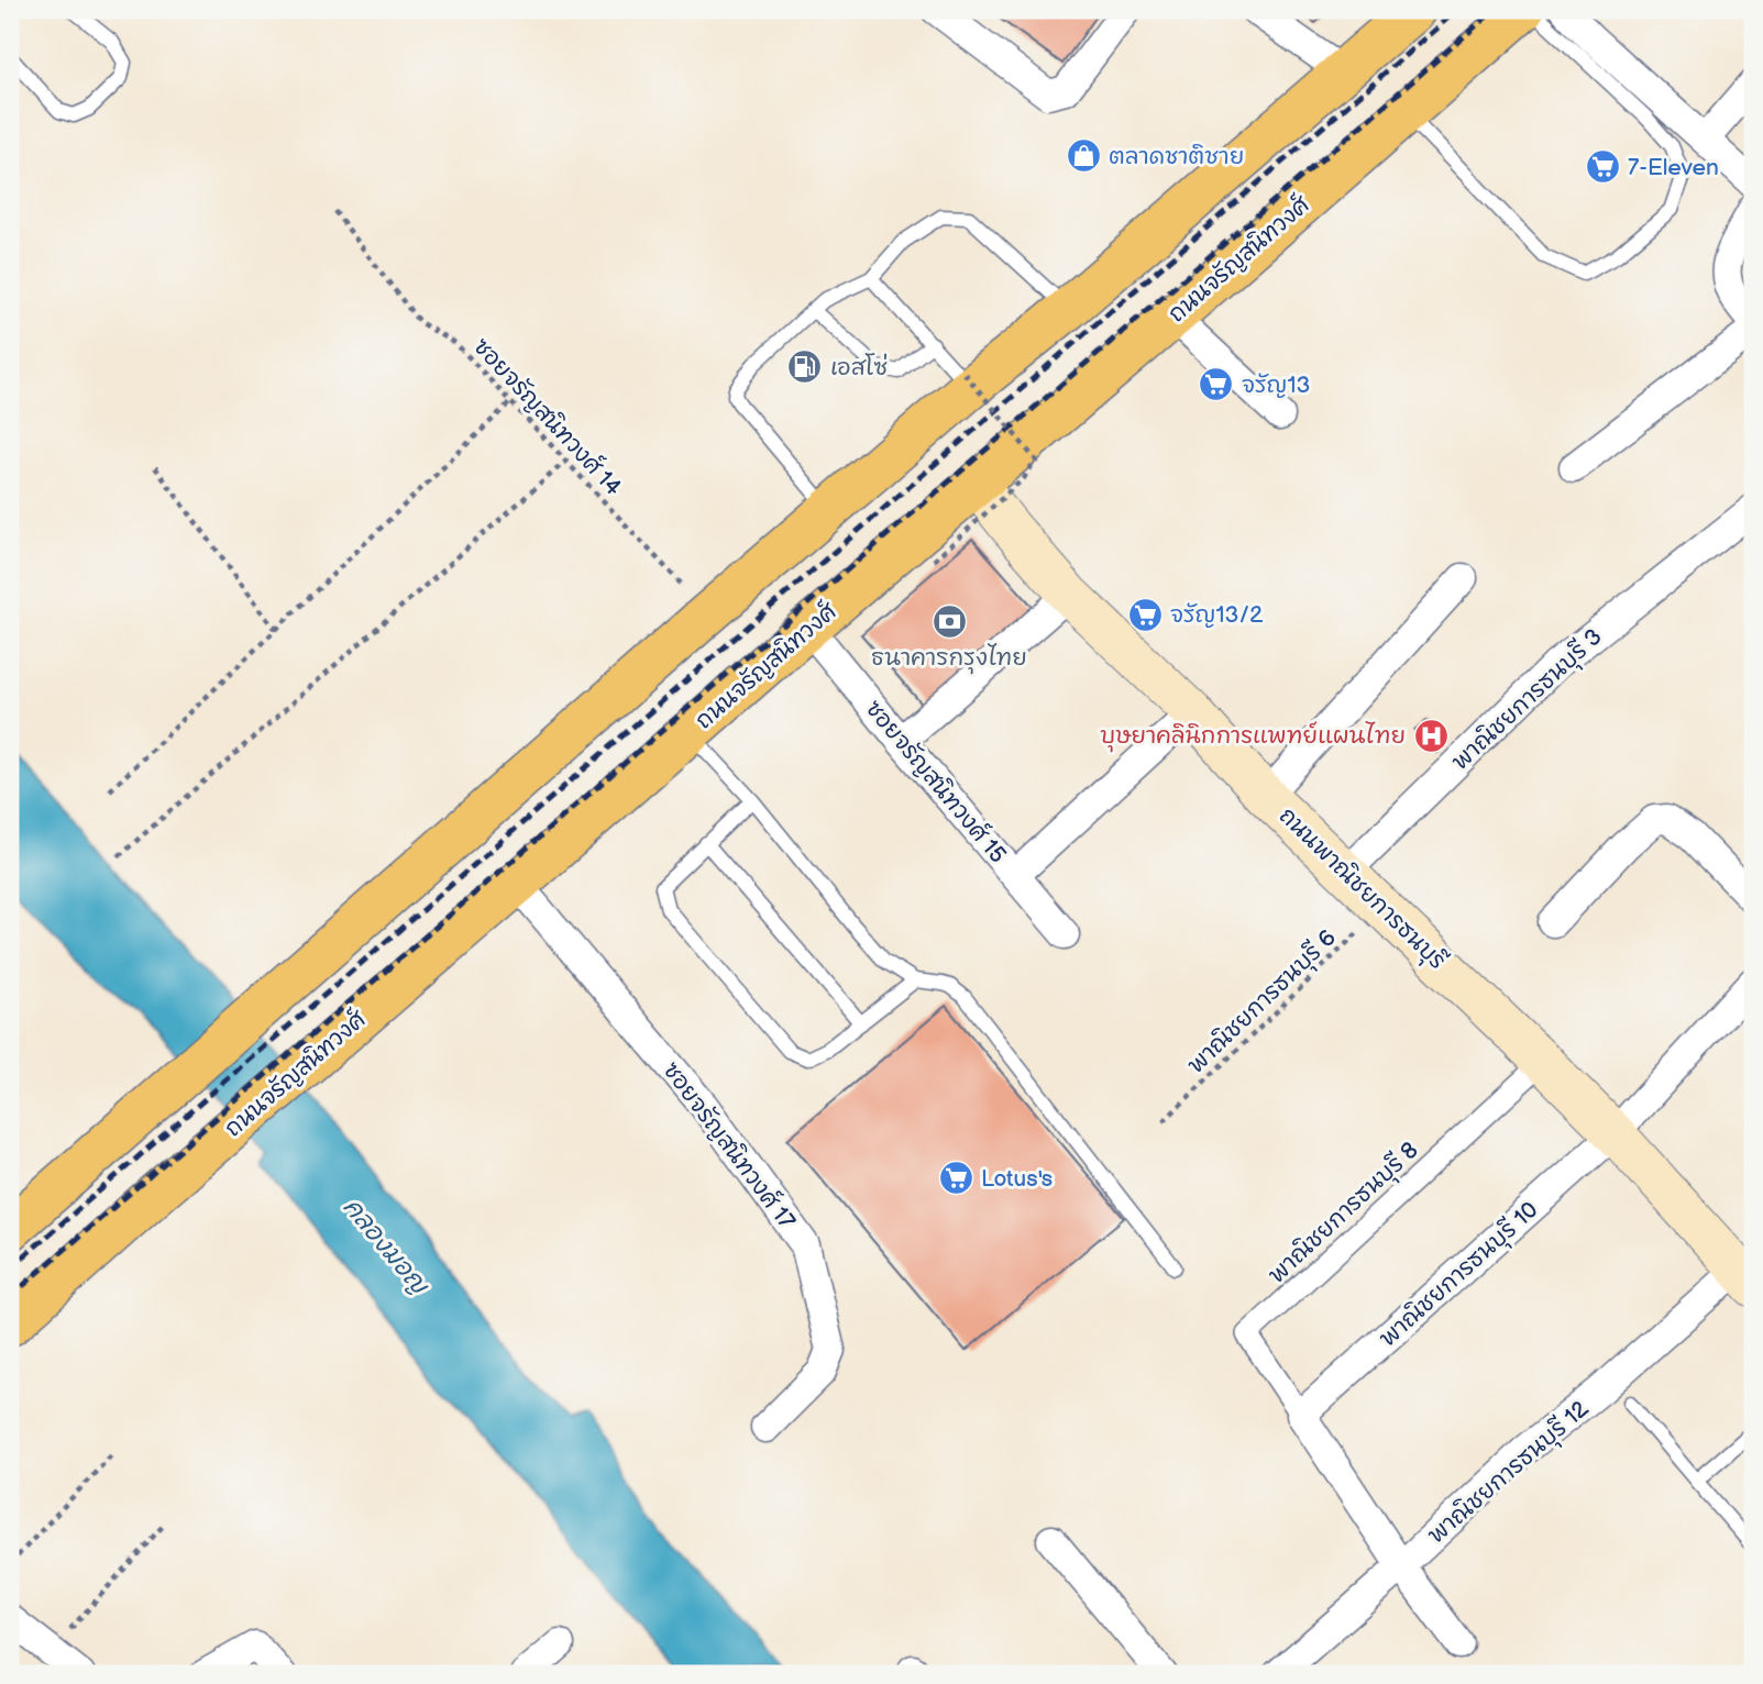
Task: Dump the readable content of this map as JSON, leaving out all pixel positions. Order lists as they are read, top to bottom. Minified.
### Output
{"streets":{"main road":["ถนนจรัญสนิทวงศ์","ถนนพาณิชยการธนบุรี"],"street":["พาณิชยการธนบุรี 3","ซอยจรัญสนิทวงศ์ 15","ซอยจรัญสนิทวงศ์ 17","พาณิชยการธนบุรี 8","พาณิชยการธนบุรี 10","พาณิชยการธนบุรี 12"],"path":["ซอยจรัญสนิทวงศ์ 14","พาณิชยการธนบุรี 6"]},"crossings":[["ถนนจรัญสนิทวงศ์","ซอยจรัญสนิทวงศ์ 15"],["ถนนจรัญสนิทวงศ์","ถนนพาณิชยการธนบุรี"],["ถนนจรัญสนิทวงศ์","ซอยจรัญสนิทวงศ์ 17"],["พาณิชยการธนบุรี 3","ถนนพาณิชยการธนบุรี"],["ถนนพาณิชยการธนบุรี","พาณิชยการธนบุรี 6"],["ถนนพาณิชยการธนบุรี","พาณิชยการธนบุรี 8"],["ถนนพาณิชยการธนบุรี","พาณิชยการธนบุรี 10"],["ถนนพาณิชยการธนบุรี","พาณิชยการธนบุรี 12"],["พาณิชยการธนบุรี 8","พาณิชยการธนบุรี 10"]],"water":["คลองมอญ"],"places":{"shop":["ตลาดชาติชาย"],"supermarket":["7-Eleven","จรัญ13","จรัญ13/2","Lotus's"],"fuel station":["เอสโซ่"],"bank":["ธนาคารกรุงไทย"],"hospital":["บุษยาคลินิกการแพทย์แผนไทย"]}}
